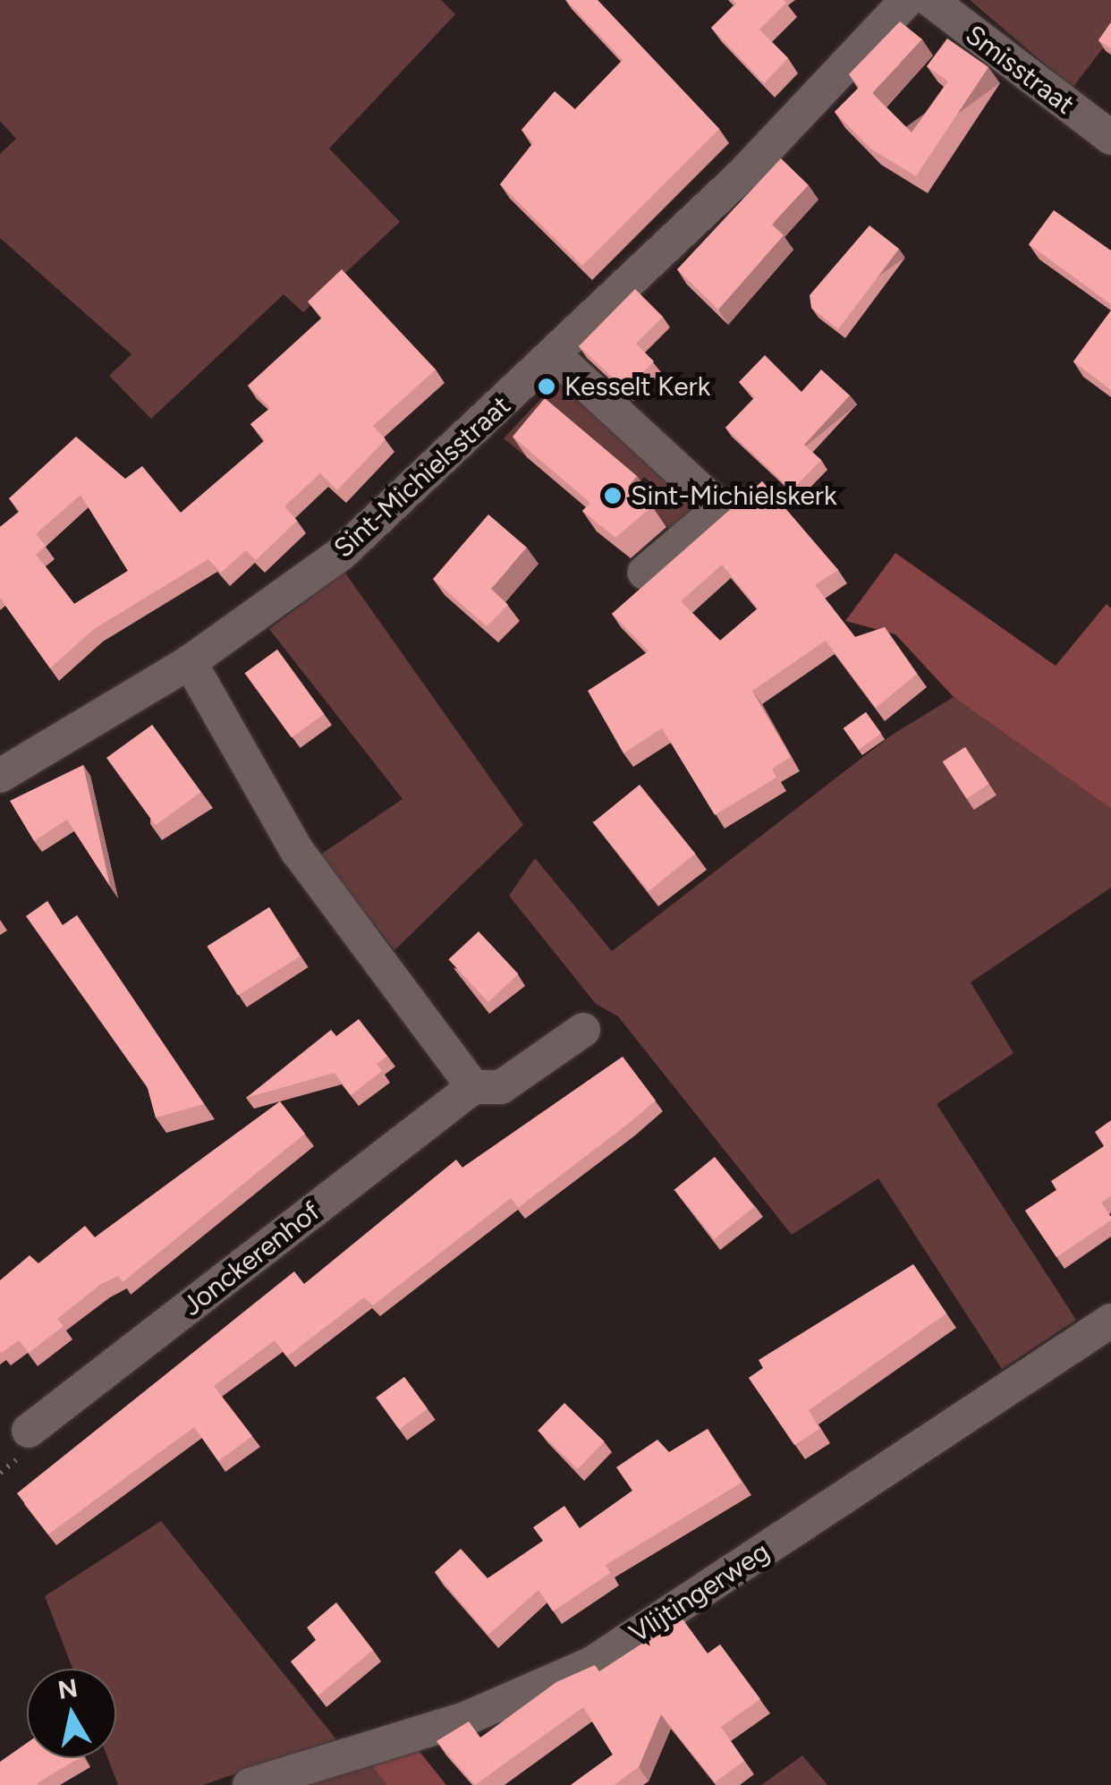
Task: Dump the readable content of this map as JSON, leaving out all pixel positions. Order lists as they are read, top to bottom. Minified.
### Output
{"streets":{"street":["Smisstraat","Sint-Michielsstraat","Jonckerenhof","Vlijtingerweg"]},"places":["Kesselt Kerk","Sint-Michielskerk"],"north":"top"}
